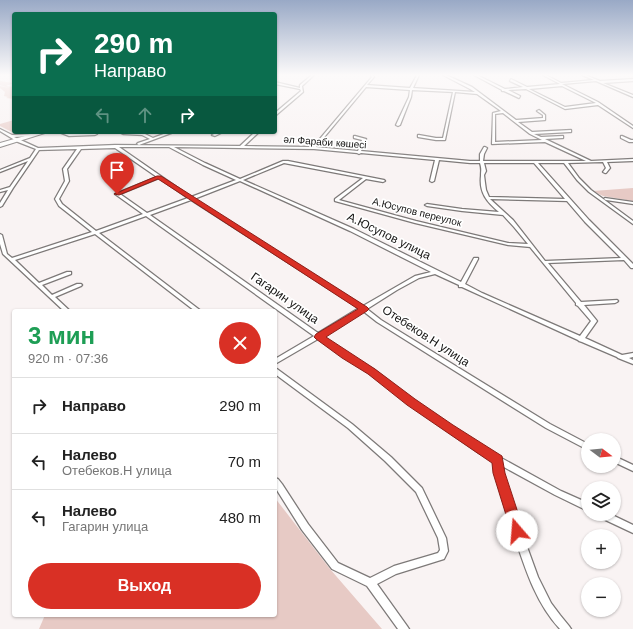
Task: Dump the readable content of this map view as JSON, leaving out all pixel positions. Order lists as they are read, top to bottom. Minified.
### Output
{"streets":{"street":["әл Фараби көшесі","А.Юсупов переулок","А.Юсупов улица","Гагарин улица","Отебеков.Н улица"]},"crossings":[["әл Фараби көшесі","А.Юсупов улица"],["әл Фараби көшесі","Отебеков.Н улица"],["А.Юсупов переулок","А.Юсупов улица"],["А.Юсупов переулок","Гагарин улица"],["А.Юсупов переулок","Отебеков.Н улица"],["Гагарин улица","Отебеков.Н улица"]],"north":"right","page":{"turn":["290 m","Направо"],"heading":["3 мин","920 m · 07:36"],"list":[{"name":"Направо","value":"290 m"},{"name":"Налево","note":"Отебеков.Н улица","value":"70 m"},{"name":"Налево","note":"Гагарин улица","value":"480 m"}],"map_buttons":["+","−"],"buttons":"Выход"}}
